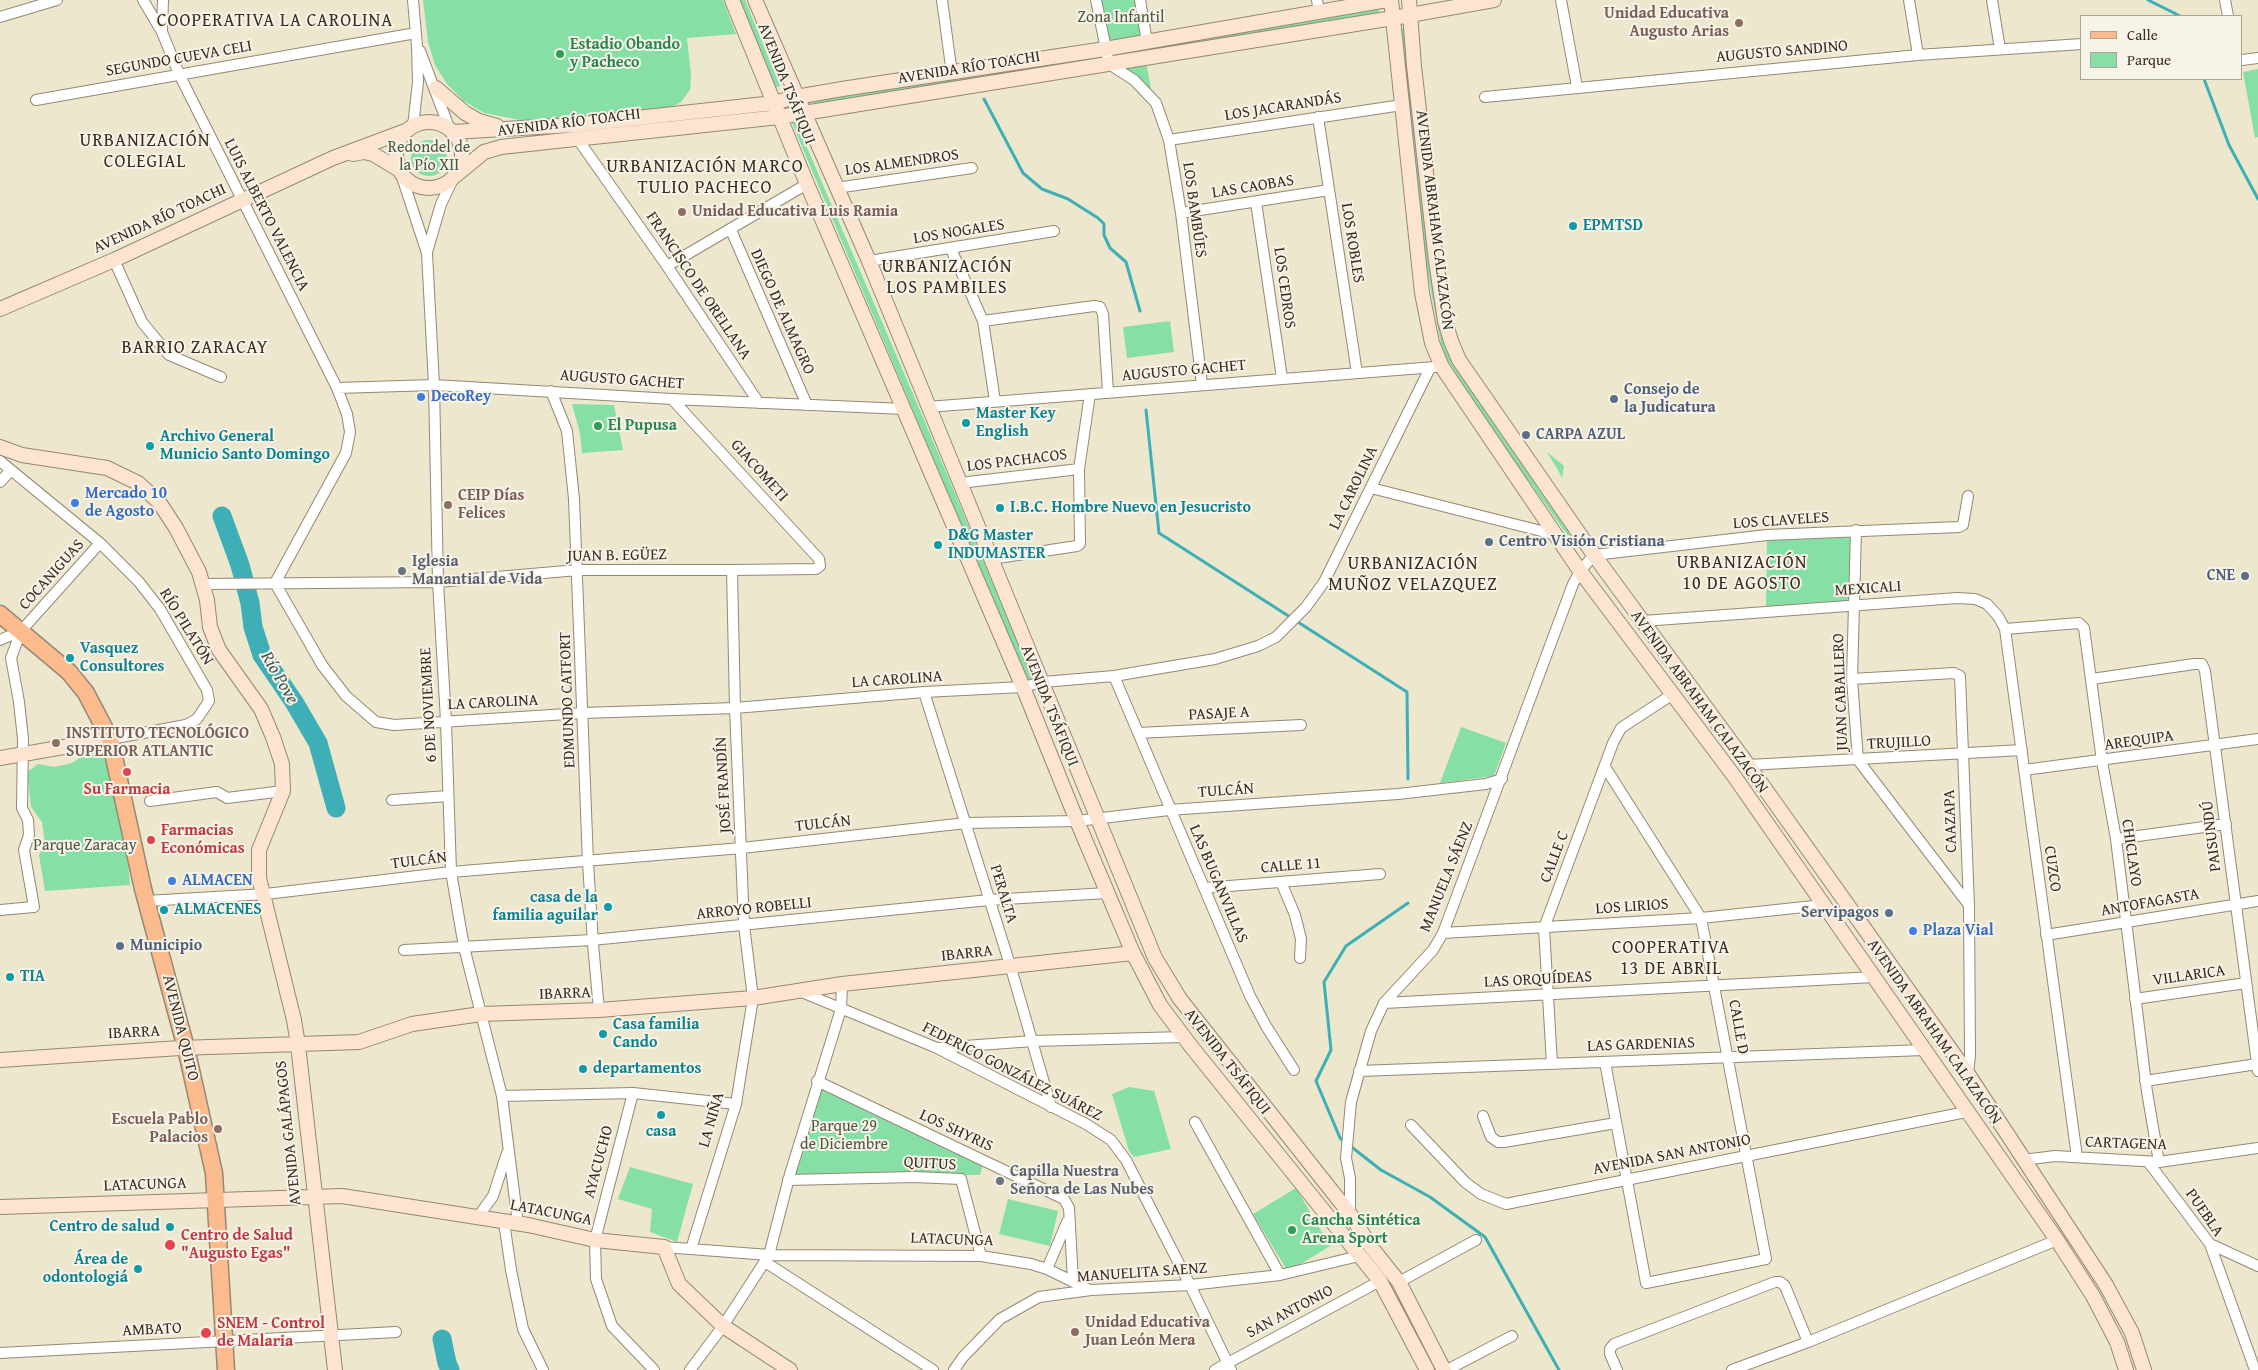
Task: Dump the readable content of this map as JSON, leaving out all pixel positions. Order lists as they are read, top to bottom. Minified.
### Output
{"streets":{"main road":["AVENIDA RÍO TOACHI","AVENIDA TSÁFIQUI","AVENIDA ABRAHAM CALAZACÓN","IBARRA","AVENIDA QUITO","AVENIDA GALÁPAGOS","LATACUNGA"],"street":["AUGUSTO SANDINO","SEGUNDO CUEVA CELI","LOS JACARANDÁS","LOS ALMENDROS","LAS CAOBAS","LOS BAMBÚES","LUIS ALBERTO VALENCIA","LOS NOGALES","LOS ROBLES","FRANCISCO DE ORELLANA","LOS CEDROS","DIEGO DE ALMAGRO","AUGUSTO GACHET","LOS PACHACOS","GIACOMETI","LA CAROLINA","LOS CLAVELES","JUAN B. EGÜEZ","COCANIGUAS","MEXICALI","RÍO PILATÓN","JUAN CABALLERO","EDMUNDO CATFORT","6 DE NOVIEMBRE","PASAJE A","AREQUIPA","TRUJILLO","JOSÉ FRANDÍN","TULCÁN","CAAZAPA","PAISUNDÚ","CHICLAYO","CALLE C","CALLE 11","CUZCO","MANUELA SÁENZ","LAS BUGANVILLAS","PERALTA","ANTOFAGASTA","LOS LIRIOS","ARROYO ROBELLI","VILLARICA","LAS ORQUÍDEAS","CALLE D","LAS GARDENIAS","FEDERICO GONZÁLEZ SUÁREZ","LA NIÑA","LOS SHYRIS","CARTAGENA","AVENIDA SAN ANTONIO","AYACUCHO","QUITUS","PUEBLA","MANUELITA SAENZ","SAN ANTONIO","AMBATO"]},"crossings":[["SEGUNDO CUEVA CELI","LUIS ALBERTO VALENCIA"],["AVENIDA RÍO TOACHI","AVENIDA TSÁFIQUI"],["AVENIDA RÍO TOACHI","LOS BAMBÚES"],["AVENIDA RÍO TOACHI","LUIS ALBERTO VALENCIA"],["AVENIDA RÍO TOACHI","AVENIDA ABRAHAM CALAZACÓN"],["AVENIDA RÍO TOACHI","FRANCISCO DE ORELLANA"],["AVENIDA RÍO TOACHI","6 DE NOVIEMBRE"],["AVENIDA TSÁFIQUI","LOS ALMENDROS"],["AVENIDA TSÁFIQUI","LOS NOGALES"],["AVENIDA TSÁFIQUI","AUGUSTO GACHET"],["AVENIDA TSÁFIQUI","LOS PACHACOS"],["AVENIDA TSÁFIQUI","LA CAROLINA"],["AVENIDA TSÁFIQUI","TULCÁN"],["AVENIDA TSÁFIQUI","MANUELA SÁENZ"],["AVENIDA TSÁFIQUI","ARROYO ROBELLI"],["AVENIDA TSÁFIQUI","IBARRA"],["AVENIDA TSÁFIQUI","MANUELITA SAENZ"],["AVENIDA TSÁFIQUI","SAN ANTONIO"],["LOS JACARANDÁS","LOS BAMBÚES"],["LOS JACARANDÁS","AVENIDA ABRAHAM CALAZACÓN"],["LOS JACARANDÁS","LOS ROBLES"],["LAS CAOBAS","LOS BAMBÚES"],["LAS CAOBAS","LOS ROBLES"],["LAS CAOBAS","LOS CEDROS"],["LOS BAMBÚES","AUGUSTO GACHET"],["LUIS ALBERTO VALENCIA","AUGUSTO GACHET"],["LUIS ALBERTO VALENCIA","LA CAROLINA"],["LUIS ALBERTO VALENCIA","JUAN B. EGÜEZ"],["AVENIDA ABRAHAM CALAZACÓN","AUGUSTO GACHET"],["AVENIDA ABRAHAM CALAZACÓN","LA CAROLINA"],["AVENIDA ABRAHAM CALAZACÓN","LOS CLAVELES"],["AVENIDA ABRAHAM CALAZACÓN","MEXICALI"],["AVENIDA ABRAHAM CALAZACÓN","TRUJILLO"],["AVENIDA ABRAHAM CALAZACÓN","CAAZAPA"],["AVENIDA ABRAHAM CALAZACÓN","CALLE C"],["AVENIDA ABRAHAM CALAZACÓN","MANUELA SÁENZ"],["AVENIDA ABRAHAM CALAZACÓN","LOS LIRIOS"],["AVENIDA ABRAHAM CALAZACÓN","LAS ORQUÍDEAS"],["AVENIDA ABRAHAM CALAZACÓN","LAS GARDENIAS"],["AVENIDA ABRAHAM CALAZACÓN","CARTAGENA"],["AVENIDA ABRAHAM CALAZACÓN","AVENIDA SAN ANTONIO"],["LOS ROBLES","AUGUSTO GACHET"],["FRANCISCO DE ORELLANA","AUGUSTO GACHET"],["LOS CEDROS","AUGUSTO GACHET"],["DIEGO DE ALMAGRO","AUGUSTO GACHET"],["AUGUSTO GACHET","GIACOMETI"],["AUGUSTO GACHET","LA CAROLINA"],["AUGUSTO GACHET","EDMUNDO CATFORT"],["AUGUSTO GACHET","6 DE NOVIEMBRE"],["GIACOMETI","JUAN B. EGÜEZ"],["LA CAROLINA","JUAN B. EGÜEZ"],["LA CAROLINA","EDMUNDO CATFORT"],["LA CAROLINA","6 DE NOVIEMBRE"],["LA CAROLINA","JOSÉ FRANDÍN"],["LA CAROLINA","LAS BUGANVILLAS"],["LA CAROLINA","PERALTA"],["LOS CLAVELES","JUAN CABALLERO"],["JUAN B. EGÜEZ","EDMUNDO CATFORT"],["JUAN B. EGÜEZ","6 DE NOVIEMBRE"],["JUAN B. EGÜEZ","JOSÉ FRANDÍN"],["COCANIGUAS","RÍO PILATÓN"],["COCANIGUAS","AVENIDA QUITO"],["MEXICALI","JUAN CABALLERO"],["MEXICALI","CUZCO"],["RÍO PILATÓN","AVENIDA QUITO"],["JUAN CABALLERO","TRUJILLO"],["JUAN CABALLERO","CAAZAPA"],["EDMUNDO CATFORT","TULCÁN"],["EDMUNDO CATFORT","ARROYO ROBELLI"],["EDMUNDO CATFORT","IBARRA"],["6 DE NOVIEMBRE","TULCÁN"],["6 DE NOVIEMBRE","ARROYO ROBELLI"],["6 DE NOVIEMBRE","IBARRA"],["6 DE NOVIEMBRE","LATACUNGA"],["PASAJE A","LAS BUGANVILLAS"],["AREQUIPA","PAISUNDÚ"],["AREQUIPA","CHICLAYO"],["AREQUIPA","CUZCO"],["TRUJILLO","CAAZAPA"],["TRUJILLO","CUZCO"],["JOSÉ FRANDÍN","TULCÁN"],["JOSÉ FRANDÍN","ARROYO ROBELLI"],["JOSÉ FRANDÍN","IBARRA"],["JOSÉ FRANDÍN","LA NIÑA"],["TULCÁN","MANUELA SÁENZ"],["TULCÁN","LAS BUGANVILLAS"],["TULCÁN","PERALTA"],["TULCÁN","AVENIDA QUITO"],["TULCÁN","AVENIDA GALÁPAGOS"],["PAISUNDÚ","CHICLAYO"],["PAISUNDÚ","ANTOFAGASTA"],["PAISUNDÚ","VILLARICA"],["CHICLAYO","CUZCO"],["CHICLAYO","ANTOFAGASTA"],["CHICLAYO","VILLARICA"],["CHICLAYO","CARTAGENA"],["CHICLAYO","PUEBLA"],["CALLE C","LOS LIRIOS"],["CALLE C","LAS ORQUÍDEAS"],["CALLE C","CALLE D"],["CALLE C","LAS GARDENIAS"],["CALLE 11","LAS BUGANVILLAS"],["CUZCO","ANTOFAGASTA"],["CUZCO","CARTAGENA"],["MANUELA SÁENZ","LOS LIRIOS"],["MANUELA SÁENZ","LAS ORQUÍDEAS"],["MANUELA SÁENZ","LAS GARDENIAS"],["PERALTA","ARROYO ROBELLI"],["PERALTA","IBARRA"],["PERALTA","FEDERICO GONZÁLEZ SUÁREZ"],["LOS LIRIOS","CALLE D"],["IBARRA","AVENIDA QUITO"],["IBARRA","FEDERICO GONZÁLEZ SUÁREZ"],["IBARRA","LA NIÑA"],["IBARRA","AVENIDA GALÁPAGOS"],["LAS ORQUÍDEAS","CALLE D"],["CALLE D","LAS GARDENIAS"],["CALLE D","AVENIDA SAN ANTONIO"],["AVENIDA QUITO","LATACUNGA"],["AVENIDA QUITO","AMBATO"],["FEDERICO GONZÁLEZ SUÁREZ","MANUELITA SAENZ"],["FEDERICO GONZÁLEZ SUÁREZ","SAN ANTONIO"],["LA NIÑA","LATACUNGA"],["LOS SHYRIS","LATACUNGA"],["AVENIDA GALÁPAGOS","LATACUNGA"],["AVENIDA GALÁPAGOS","AMBATO"],["CARTAGENA","PUEBLA"],["AYACUCHO","LATACUNGA"],["QUITUS","LATACUNGA"],["LATACUNGA","MANUELITA SAENZ"]],"districts":["COOPERATIVA LA CAROLINA","URBANIZACIÓN COLEGIAL","URBANIZACIÓN MARCO TULIO PACHECO","URBANIZACIÓN LOS PAMBILES","BARRIO ZARACAY","URBANIZACIÓN 10 DE AGOSTO","URBANIZACIÓN MUÑOZ VELAZQUEZ","COOPERATIVA 13 DE ABRIL"],"water":["Río Pove"],"parks":["Zona Infantil","Redondel de la Pío XII","Parque Zaracay","Parque 29 de Diciembre"],"places":["Unidad Educativa Augusto Arias","Estadio Obando y Pacheco","Unidad Educativa Luis Ramia","EPMTSD","DecoRey","Consejo de la Judicatura","Master Key English","El Pupusa","CARPA AZUL","Archivo General Municio Santo Domingo","Mercado 10 de Agosto","CEIP Días Felices","I.B.C. Hombre Nuevo en Jesucristo","Centro Visión Cristiana","D&G Master INDUMASTER","Iglesia Manantial de Vida","CNE","Vasquez Consultores","INSTITUTO TECNOLÓGICO SUPERIOR ATLANTIC","Su Farmacia","Farmacias Económicas","ALMACEN","casa de la familia aguilar","ALMACENES","Servipagos","Plaza Vial","Municipio","TIA","Casa familia Cando","departamentos","casa","Escuela Pablo Palacios","Capilla Nuestra Señora de Las Nubes","Centro de salud","Cancha Sintética Arena Sport","Centro de Salud \"Augusto Egas\"","Área de odontologiá","Unidad Educativa Juan León Mera","SNEM - Control de Malaria"],"legend":["Calle","Parque"]}
